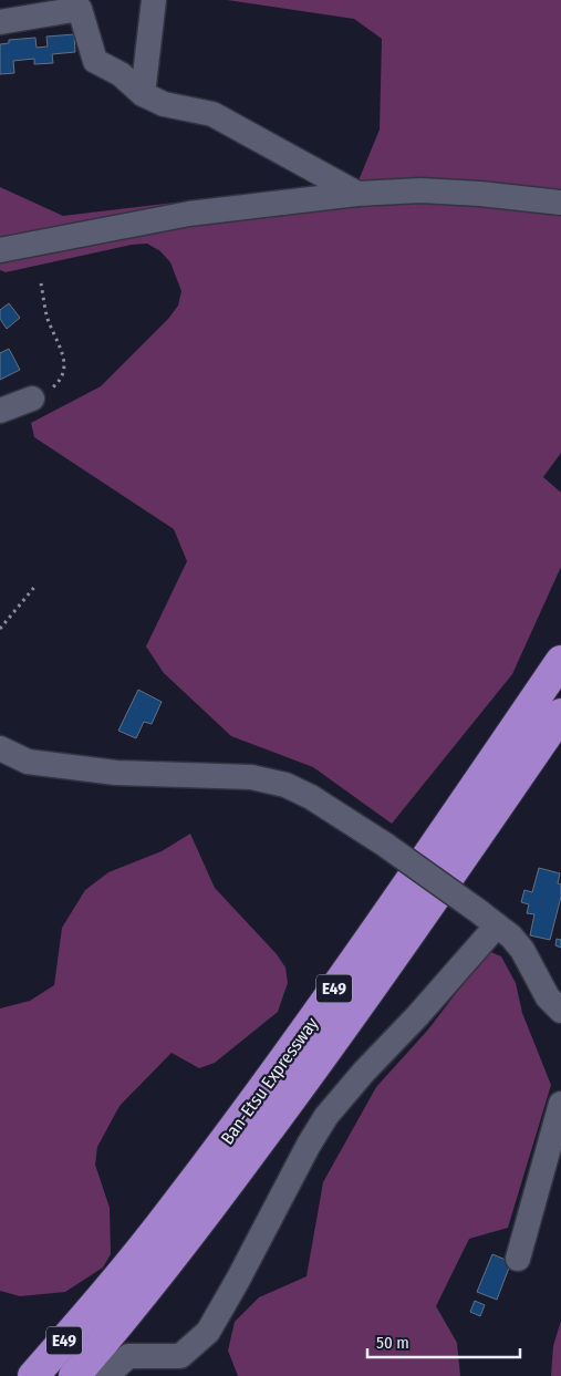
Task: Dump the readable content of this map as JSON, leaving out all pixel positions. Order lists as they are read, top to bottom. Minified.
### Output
{"streets":{"highway":["E49","Ban-Etsu Expressway"]},"scale_bar":"50 m"}
